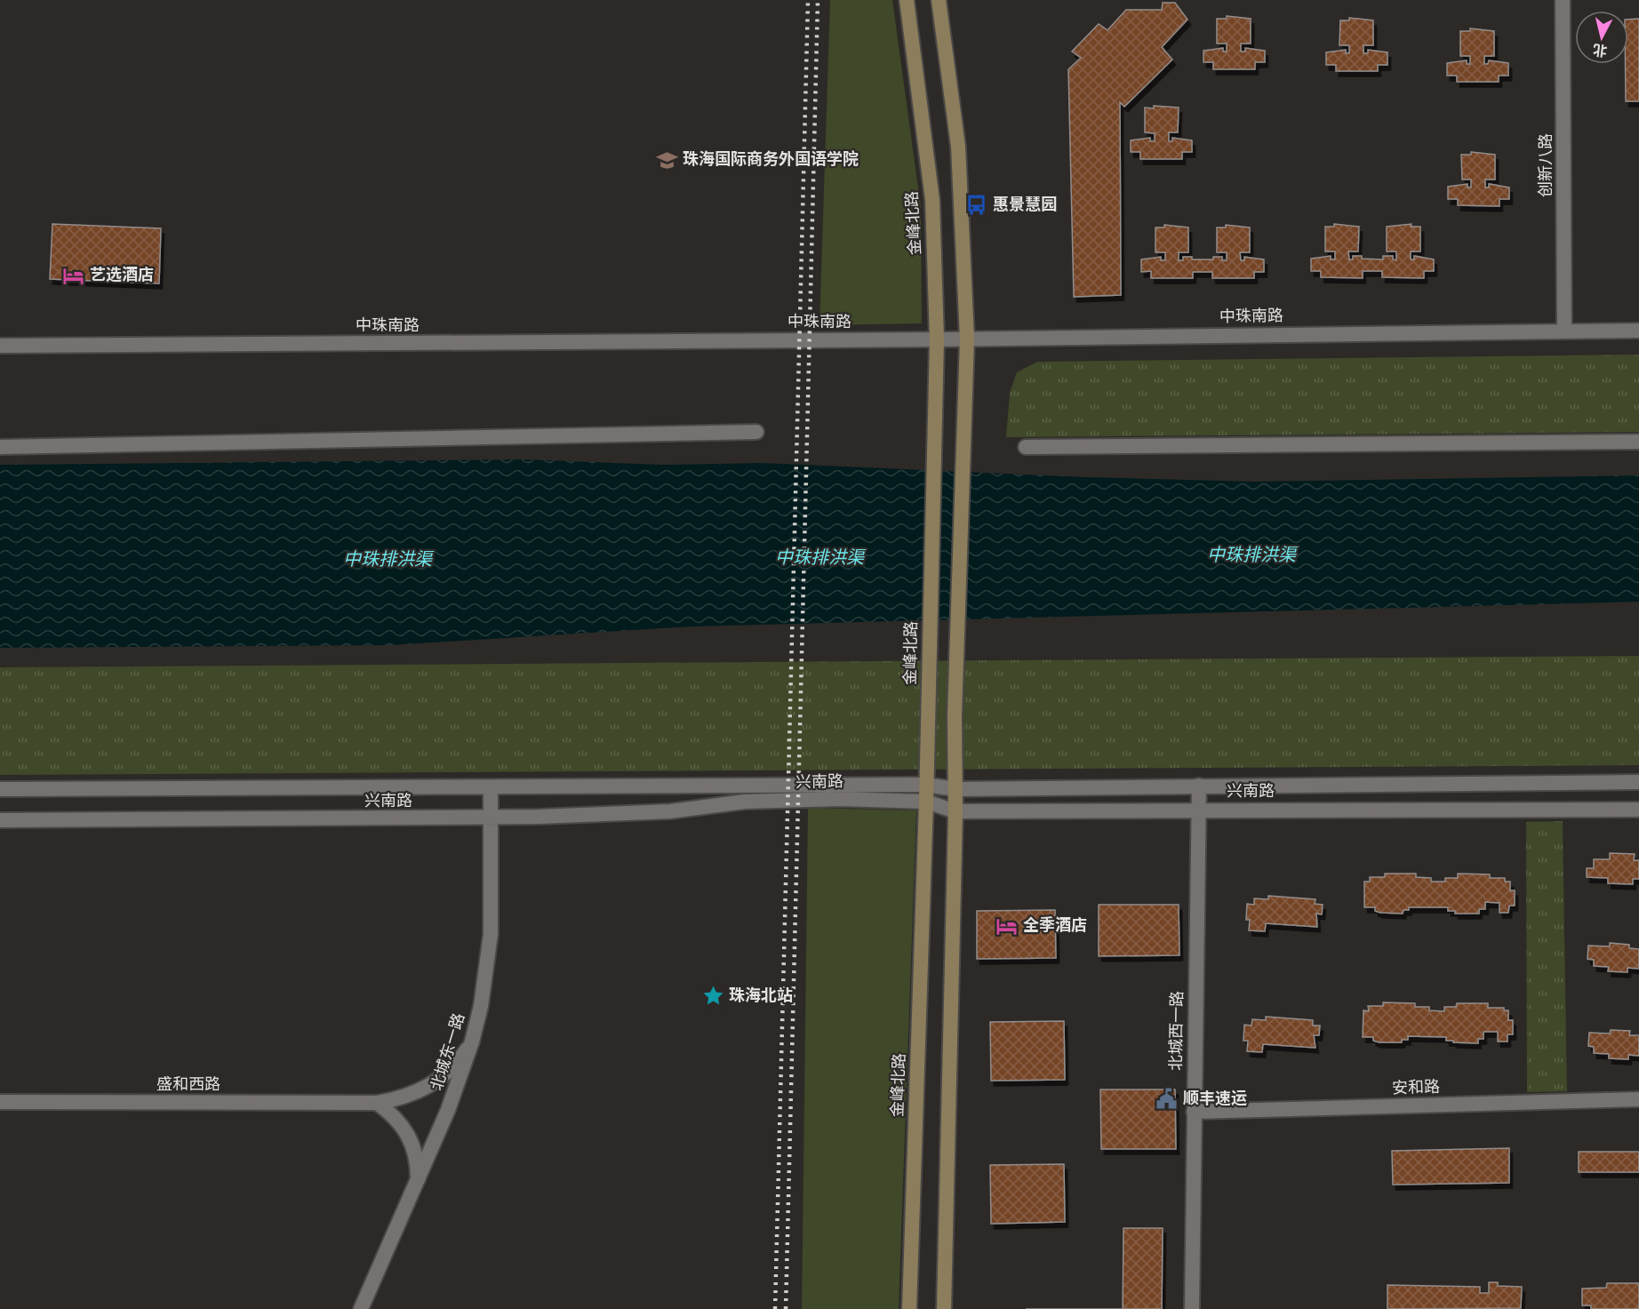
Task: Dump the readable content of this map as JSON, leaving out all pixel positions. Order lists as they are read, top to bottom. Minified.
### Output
{"streets":{"main road":["金峰北路"],"street":["创新八路","中珠南路","兴南路","北城西一路","北城东一路","盛和西路","安和路"]},"crossings":[["创新八路","中珠南路"],["金峰北路","中珠南路"],["金峰北路","兴南路"],["兴南路","北城西一路"],["兴南路","北城东一路"],["北城西一路","安和路"],["北城东一路","盛和西路"]],"water":["中珠排洪渠"],"places":{"school or university":["珠海国际商务外国语学院"],"bus stop":["惠景慧园"],"hotel":["艺选酒店","全季酒店"],"place":["珠海北站"],"public building":["顺丰速运"]},"north":"bottom"}
